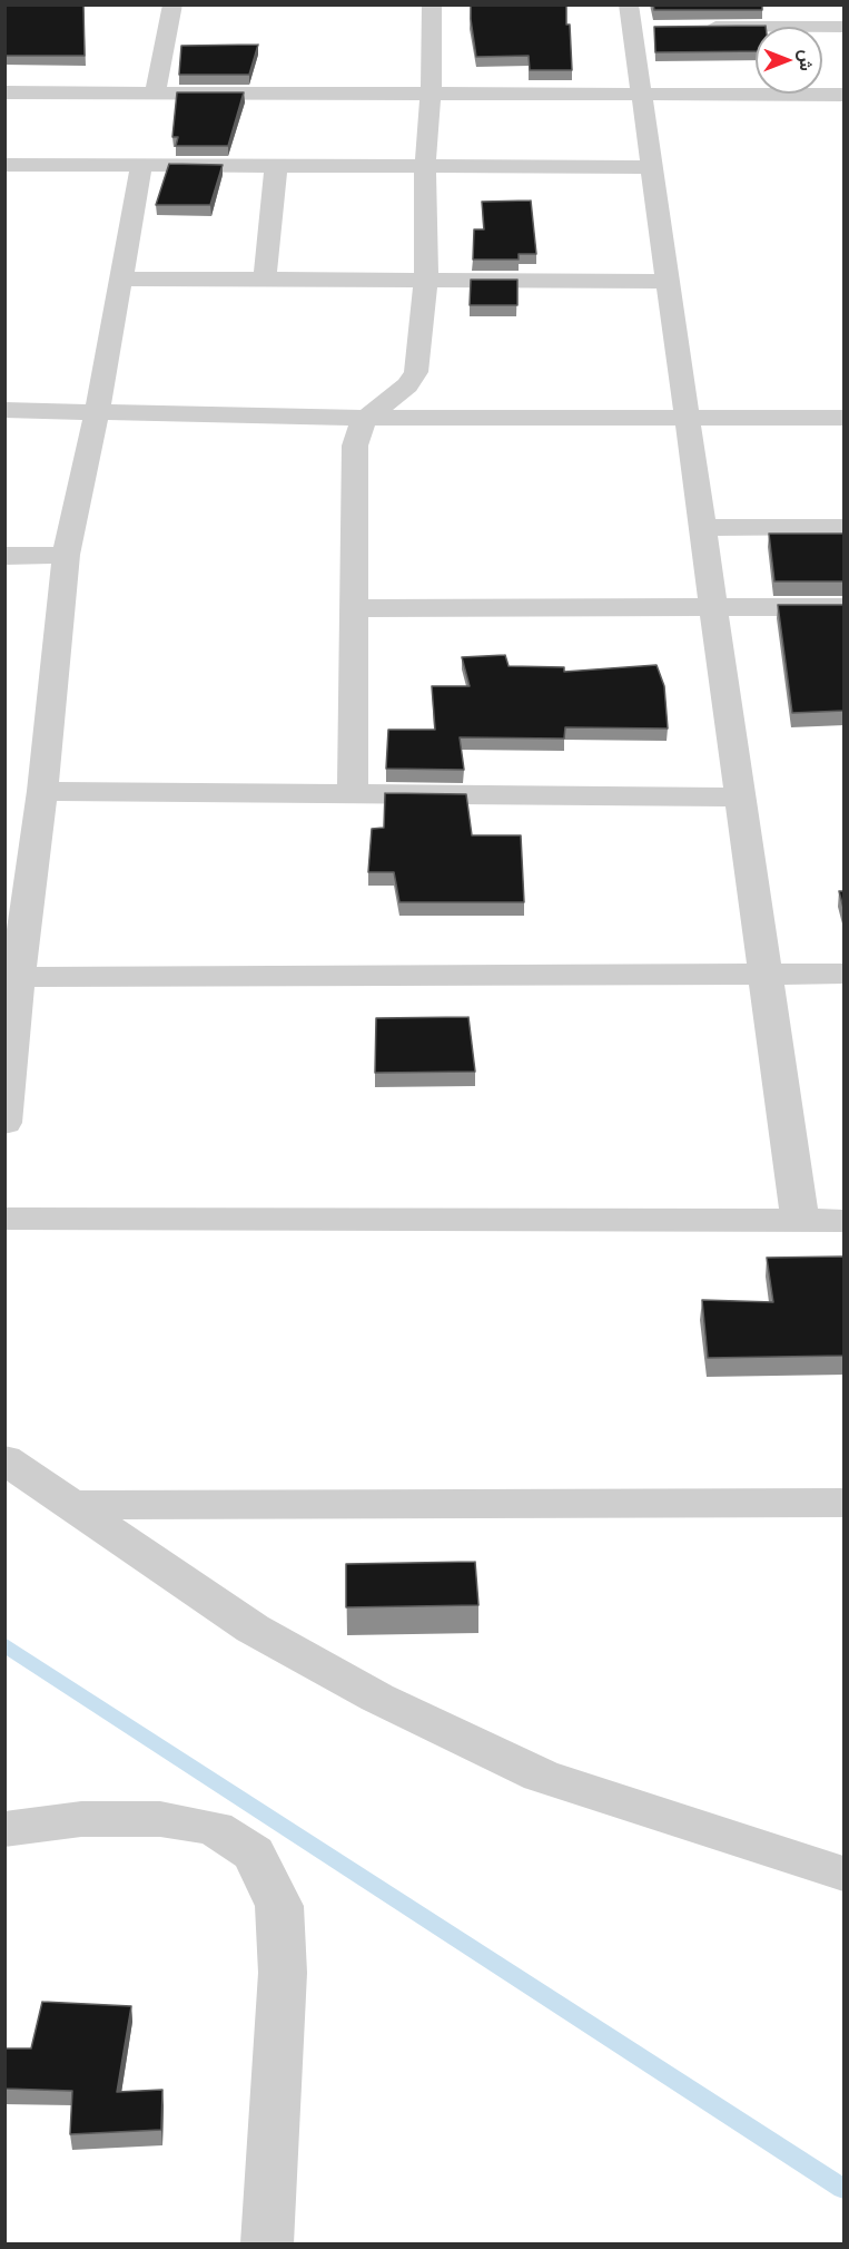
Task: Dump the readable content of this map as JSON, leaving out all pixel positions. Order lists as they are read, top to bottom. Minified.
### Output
{"north":"right"}
